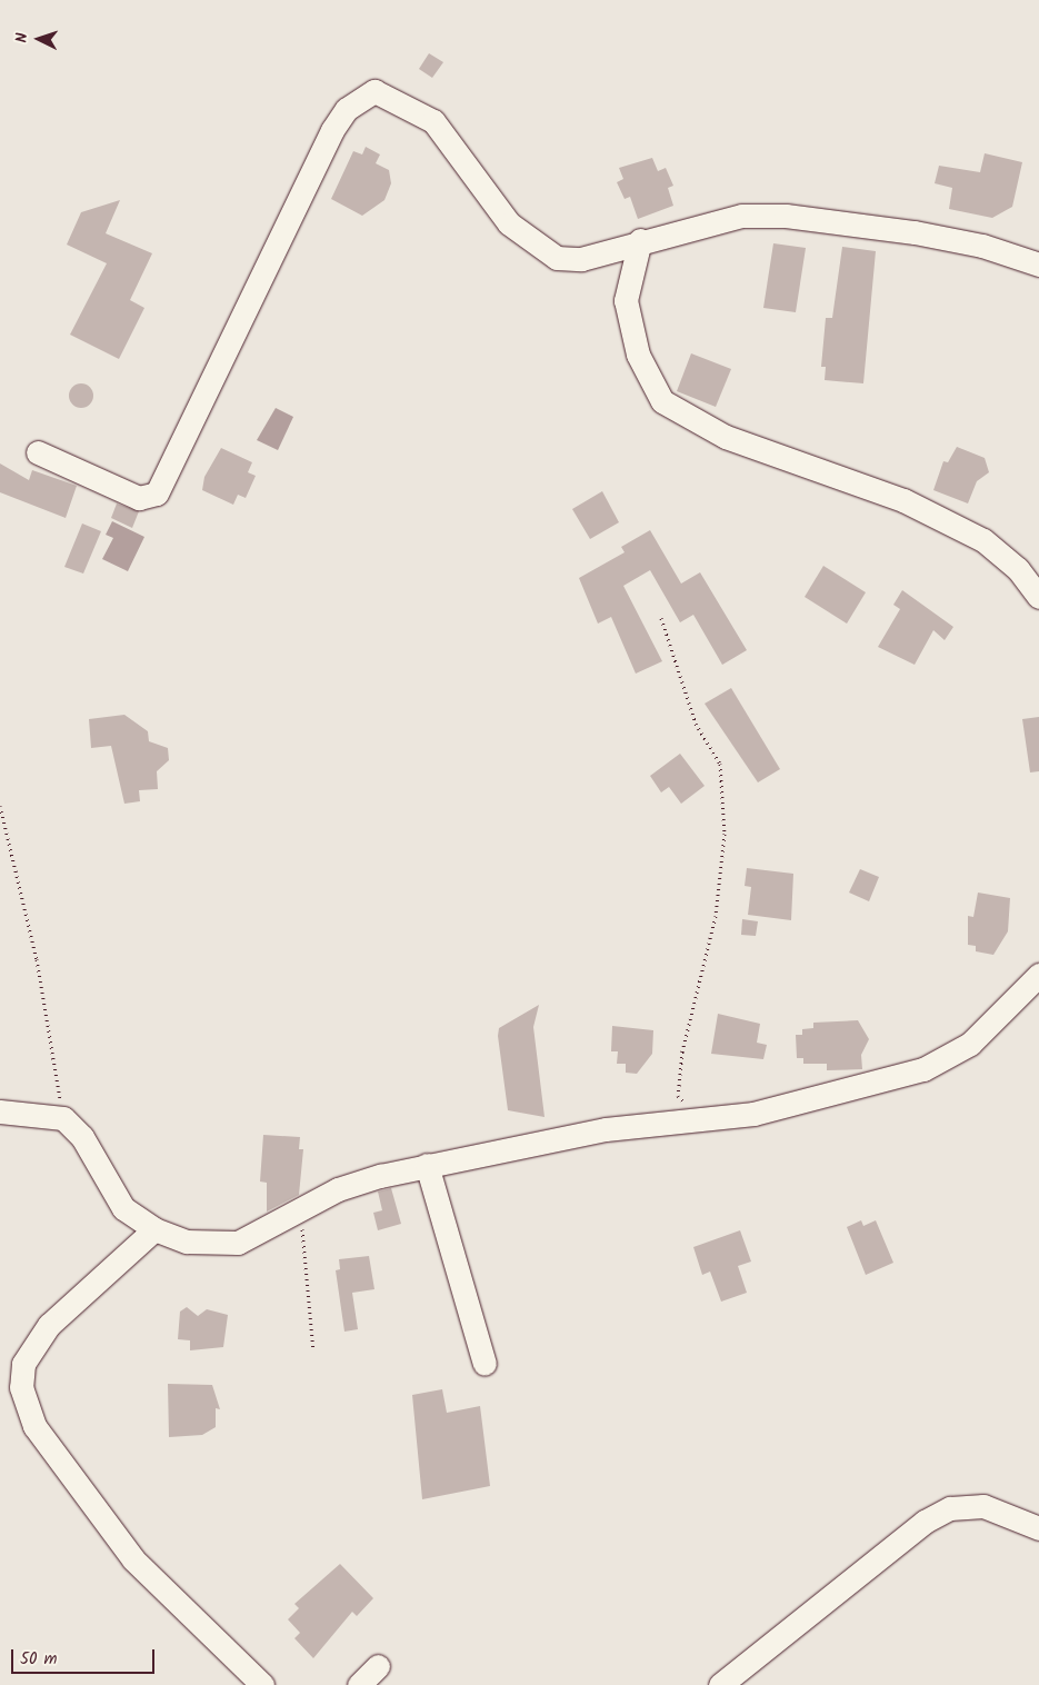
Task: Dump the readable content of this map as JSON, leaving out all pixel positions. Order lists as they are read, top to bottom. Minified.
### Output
{"scale_bar":"50 m","north":"left"}
